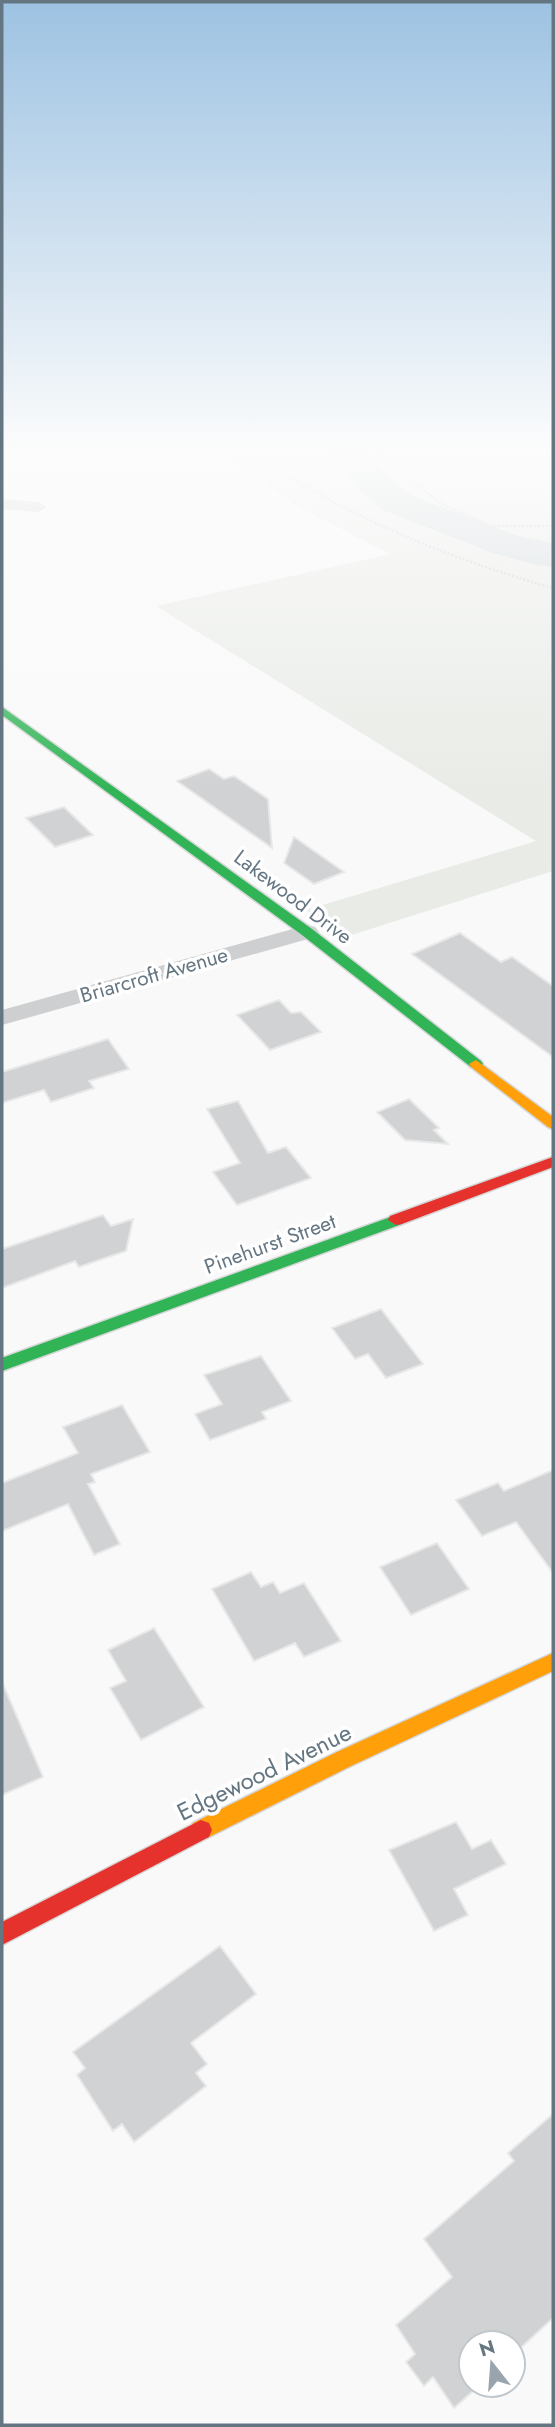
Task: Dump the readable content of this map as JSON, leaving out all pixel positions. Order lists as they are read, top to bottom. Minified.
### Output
{"streets":{"street":["Lakewood Drive","Briarcroft Avenue","Pinehurst Street","Edgewood Avenue"]},"crossings":[["Lakewood Drive","Briarcroft Avenue"]],"north":"top"}
